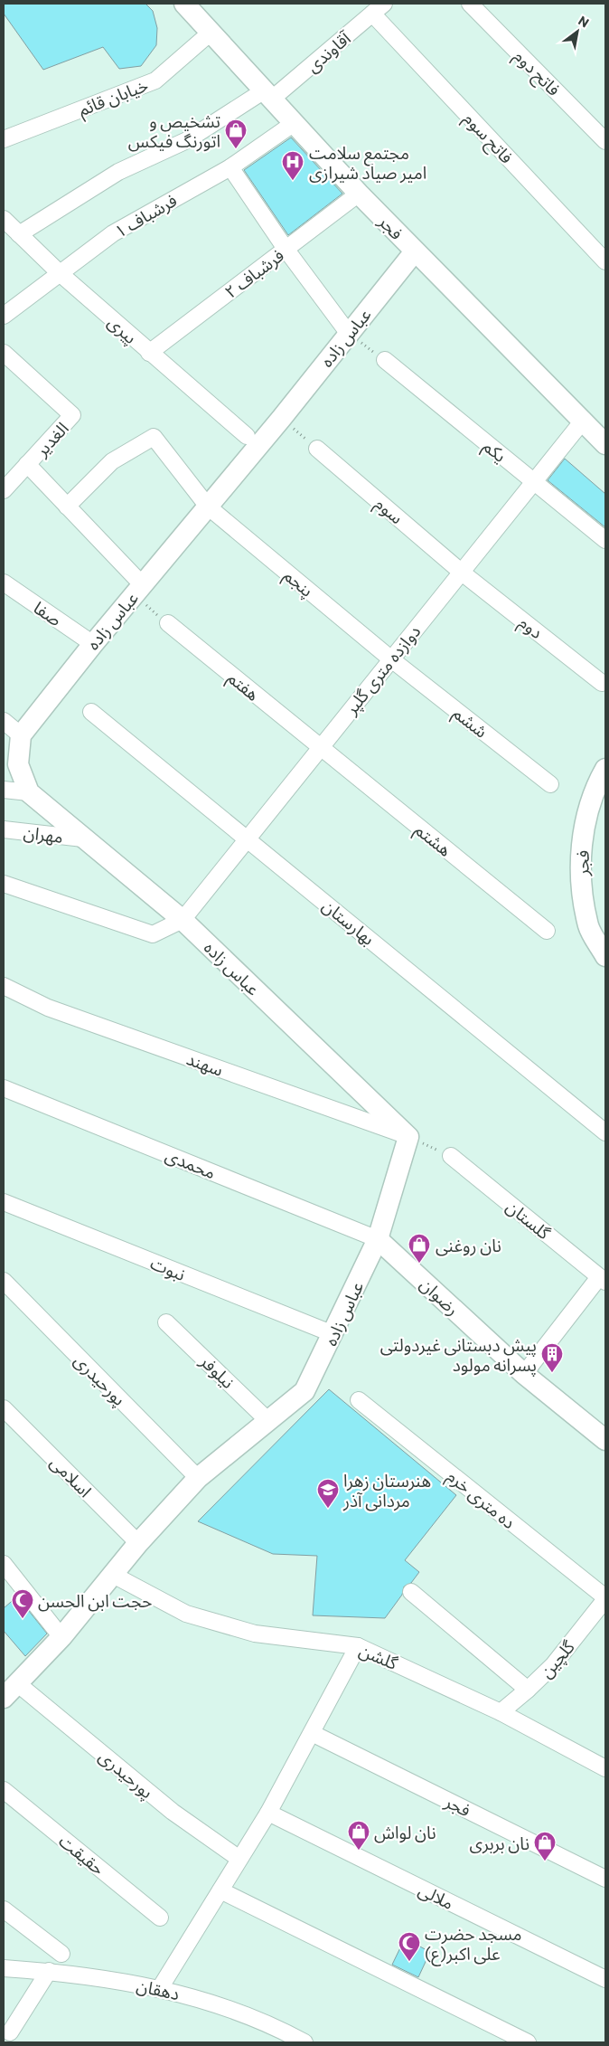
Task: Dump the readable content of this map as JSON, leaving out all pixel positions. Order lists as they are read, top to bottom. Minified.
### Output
{"streets":{"main road":["فجر","عباس زاده","رضوان"],"street":["آقاوندی","فاتح دوم","خیابان قائم","فاتح سوم","فرشباف ۱","فرشباف ۲","پیری","الغدیر","یکم","سوم","پنجم","صفا","دوم","دوازده متری گلپر","هفتم","ششم","مهران","هشتم","بهارستان","سهند","محمدی","گلستان","نبوت","نیلوفر","پورحیدری","اسلامی","ده متری خرم","گلشن","گلچین","حقیقت","ملالی","دهقان"]},"crossings":[["آقاوندی","فاتح سوم"],["آقاوندی","فجر"],["آقاوندی","پیری"],["خیابان قائم","فجر"],["فرشباف ۱","فجر"],["فرشباف ۱","پیری"],["فجر","فرشباف ۲"],["فجر","عباس زاده"],["فجر","دوازده متری گلپر"],["فرشباف ۲","پیری"],["عباس زاده","پنجم"],["عباس زاده","صفا"],["عباس زاده","دوازده متری گلپر"],["عباس زاده","مهران"],["عباس زاده","سهند"],["عباس زاده","محمدی"],["عباس زاده","نبوت"],["عباس زاده","رضوان"],["عباس زاده","نیلوفر"],["عباس زاده","پورحیدری"],["عباس زاده","اسلامی"],["عباس زاده","گلشن"],["یکم","دوازده متری گلپر"],["سوم","دوم"],["سوم","دوازده متری گلپر"],["پنجم","دوازده متری گلپر"],["پنجم","ششم"],["دوم","دوازده متری گلپر"],["دوازده متری گلپر","هفتم"],["دوازده متری گلپر","ششم"],["دوازده متری گلپر","هشتم"],["دوازده متری گلپر","بهارستان"],["هفتم","هشتم"],["محمدی","رضوان"],["ده متری خرم","گلچین"],["گلشن","گلچین"]],"places":{"shop":["تشخیص و اتورنگ فیکس","نان روغنی","نان لواش","نان بربری"],"hospital":["مجتمع سلامت امیر صیاد شیرازی"],"building":["پیش دبستانی غیردولتی پسرانه مولود"],"school or university":["هنرستان زهرا مردانی آذر"],"mosque":["حجت ابن الحسن","مسجد حضرت علی اکبر(ع)"]},"north":"top right"}
